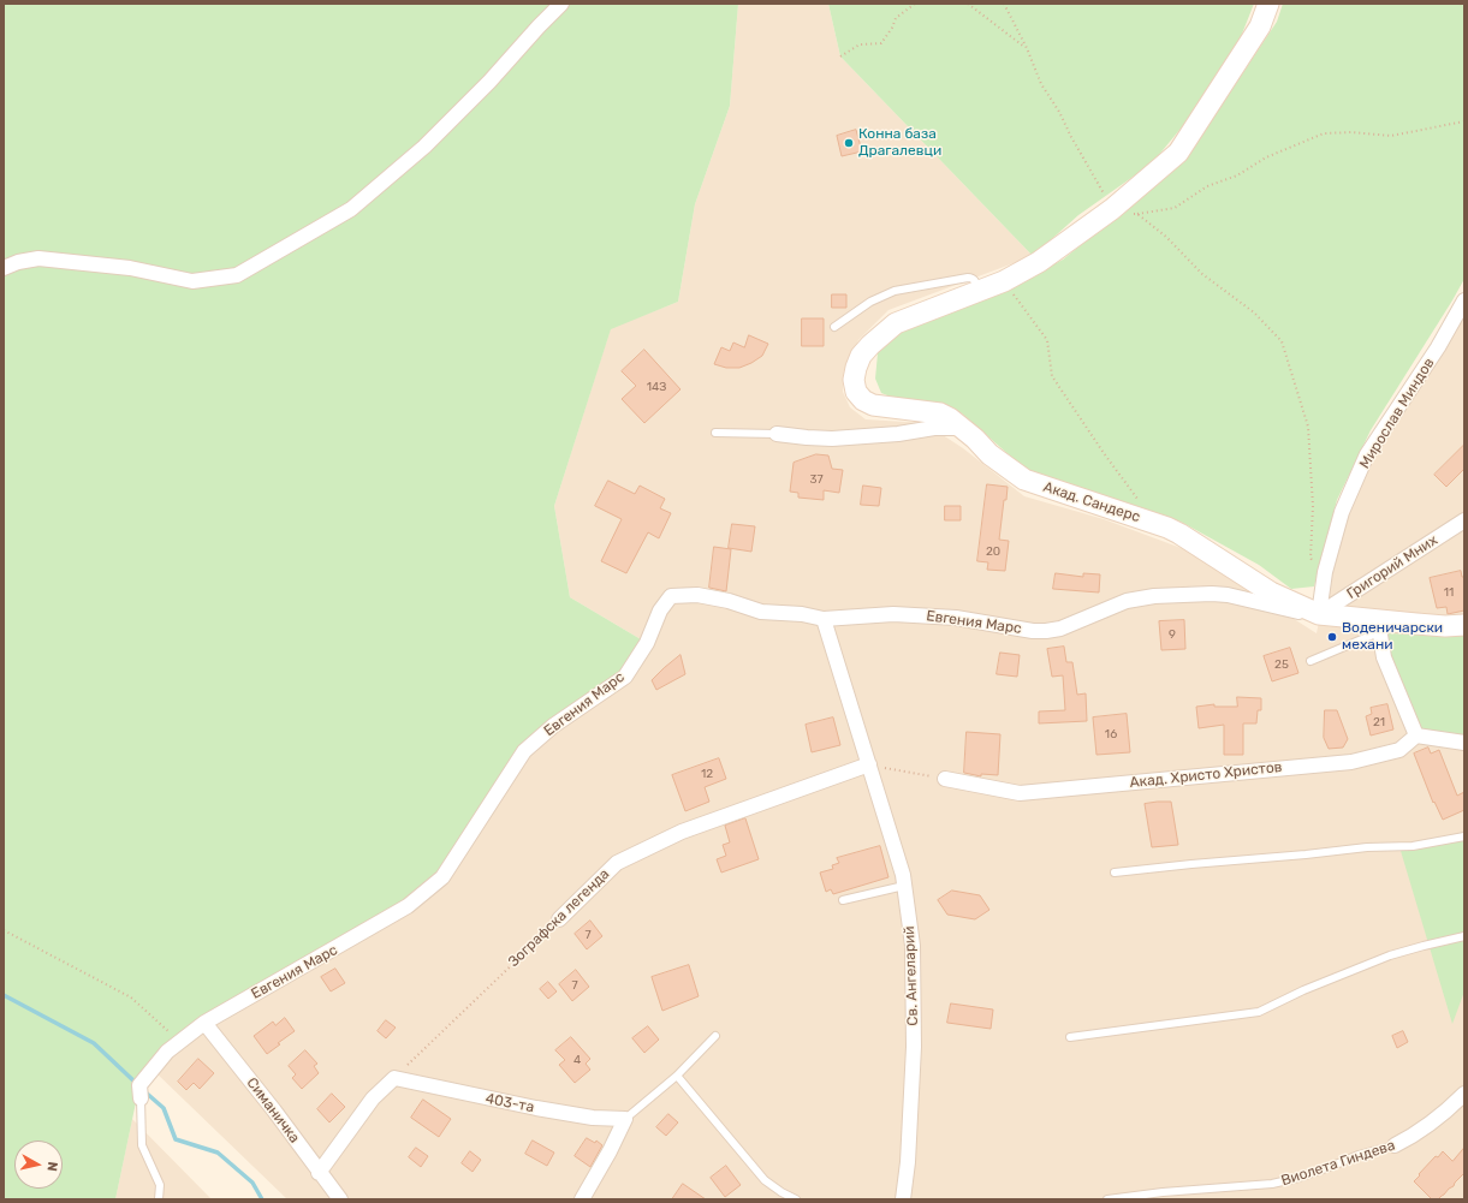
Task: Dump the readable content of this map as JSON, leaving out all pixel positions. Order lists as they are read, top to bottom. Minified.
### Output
{"streets":{"street":["Мирослав Миндов","Акад. Сандерс","Григорий Мних","Евгения Марс","Акад. Христо Христов","Зографска легенда","Св. Ангеларий","403-та","Симаничка","Виолета Гиндева"]},"crossings":[["Мирослав Миндов","Акад. Сандерс"],["Мирослав Миндов","Григорий Мних"],["Мирослав Миндов","Евгения Марс"],["Акад. Сандерс","Григорий Мних"],["Акад. Сандерс","Евгения Марс"],["Григорий Мних","Евгения Марс"],["Евгения Марс","Св. Ангеларий"],["Евгения Марс","Симаничка"],["Зографска легенда","Св. Ангеларий"],["Зографска легенда","403-та"]],"places":["Конна база Драгалевци","Воденичарски механи"],"house_numbers":["14З","37","20","11","9","25","21","16","12","7","7","4"],"north":"right"}
